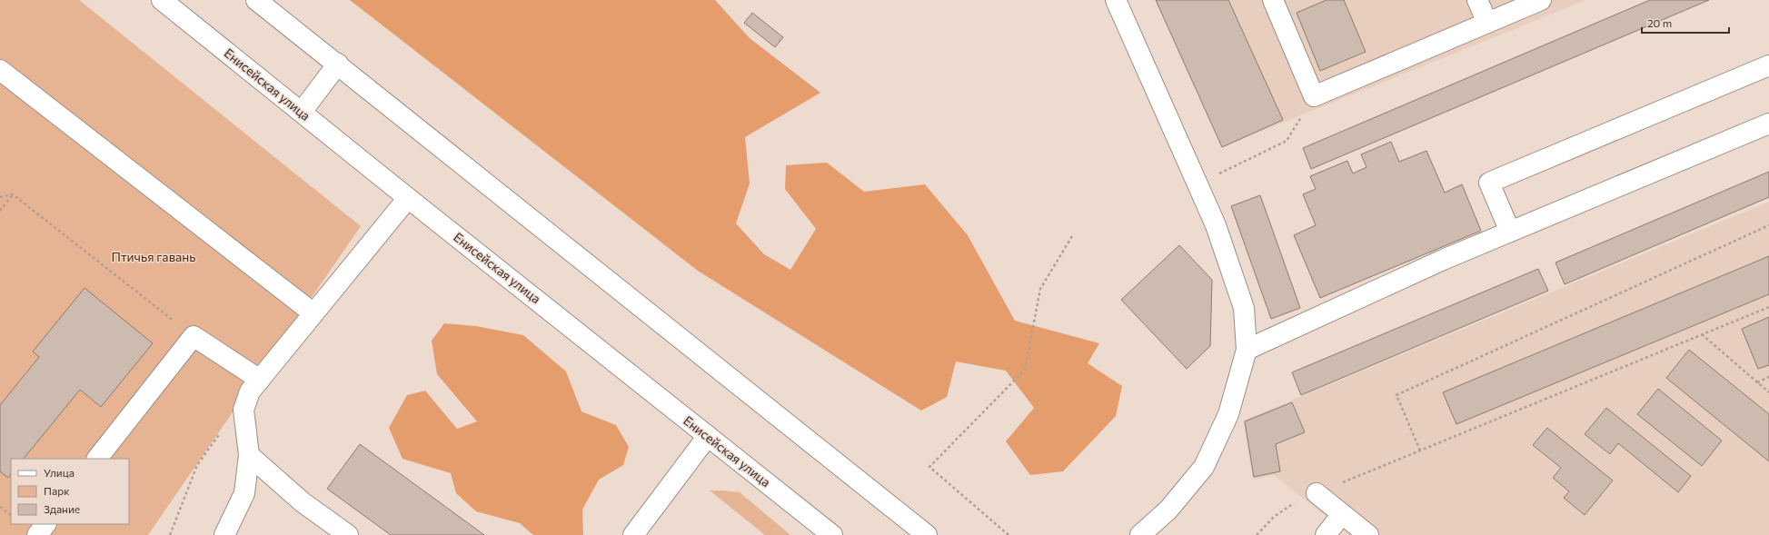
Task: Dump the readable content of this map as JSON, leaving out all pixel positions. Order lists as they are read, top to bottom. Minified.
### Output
{"streets":{"main road":["Енисейская улица"]},"parks":["Птичья гавань"],"legend":["Улица","Парк","Здание"],"scale_bar":"20 m"}
